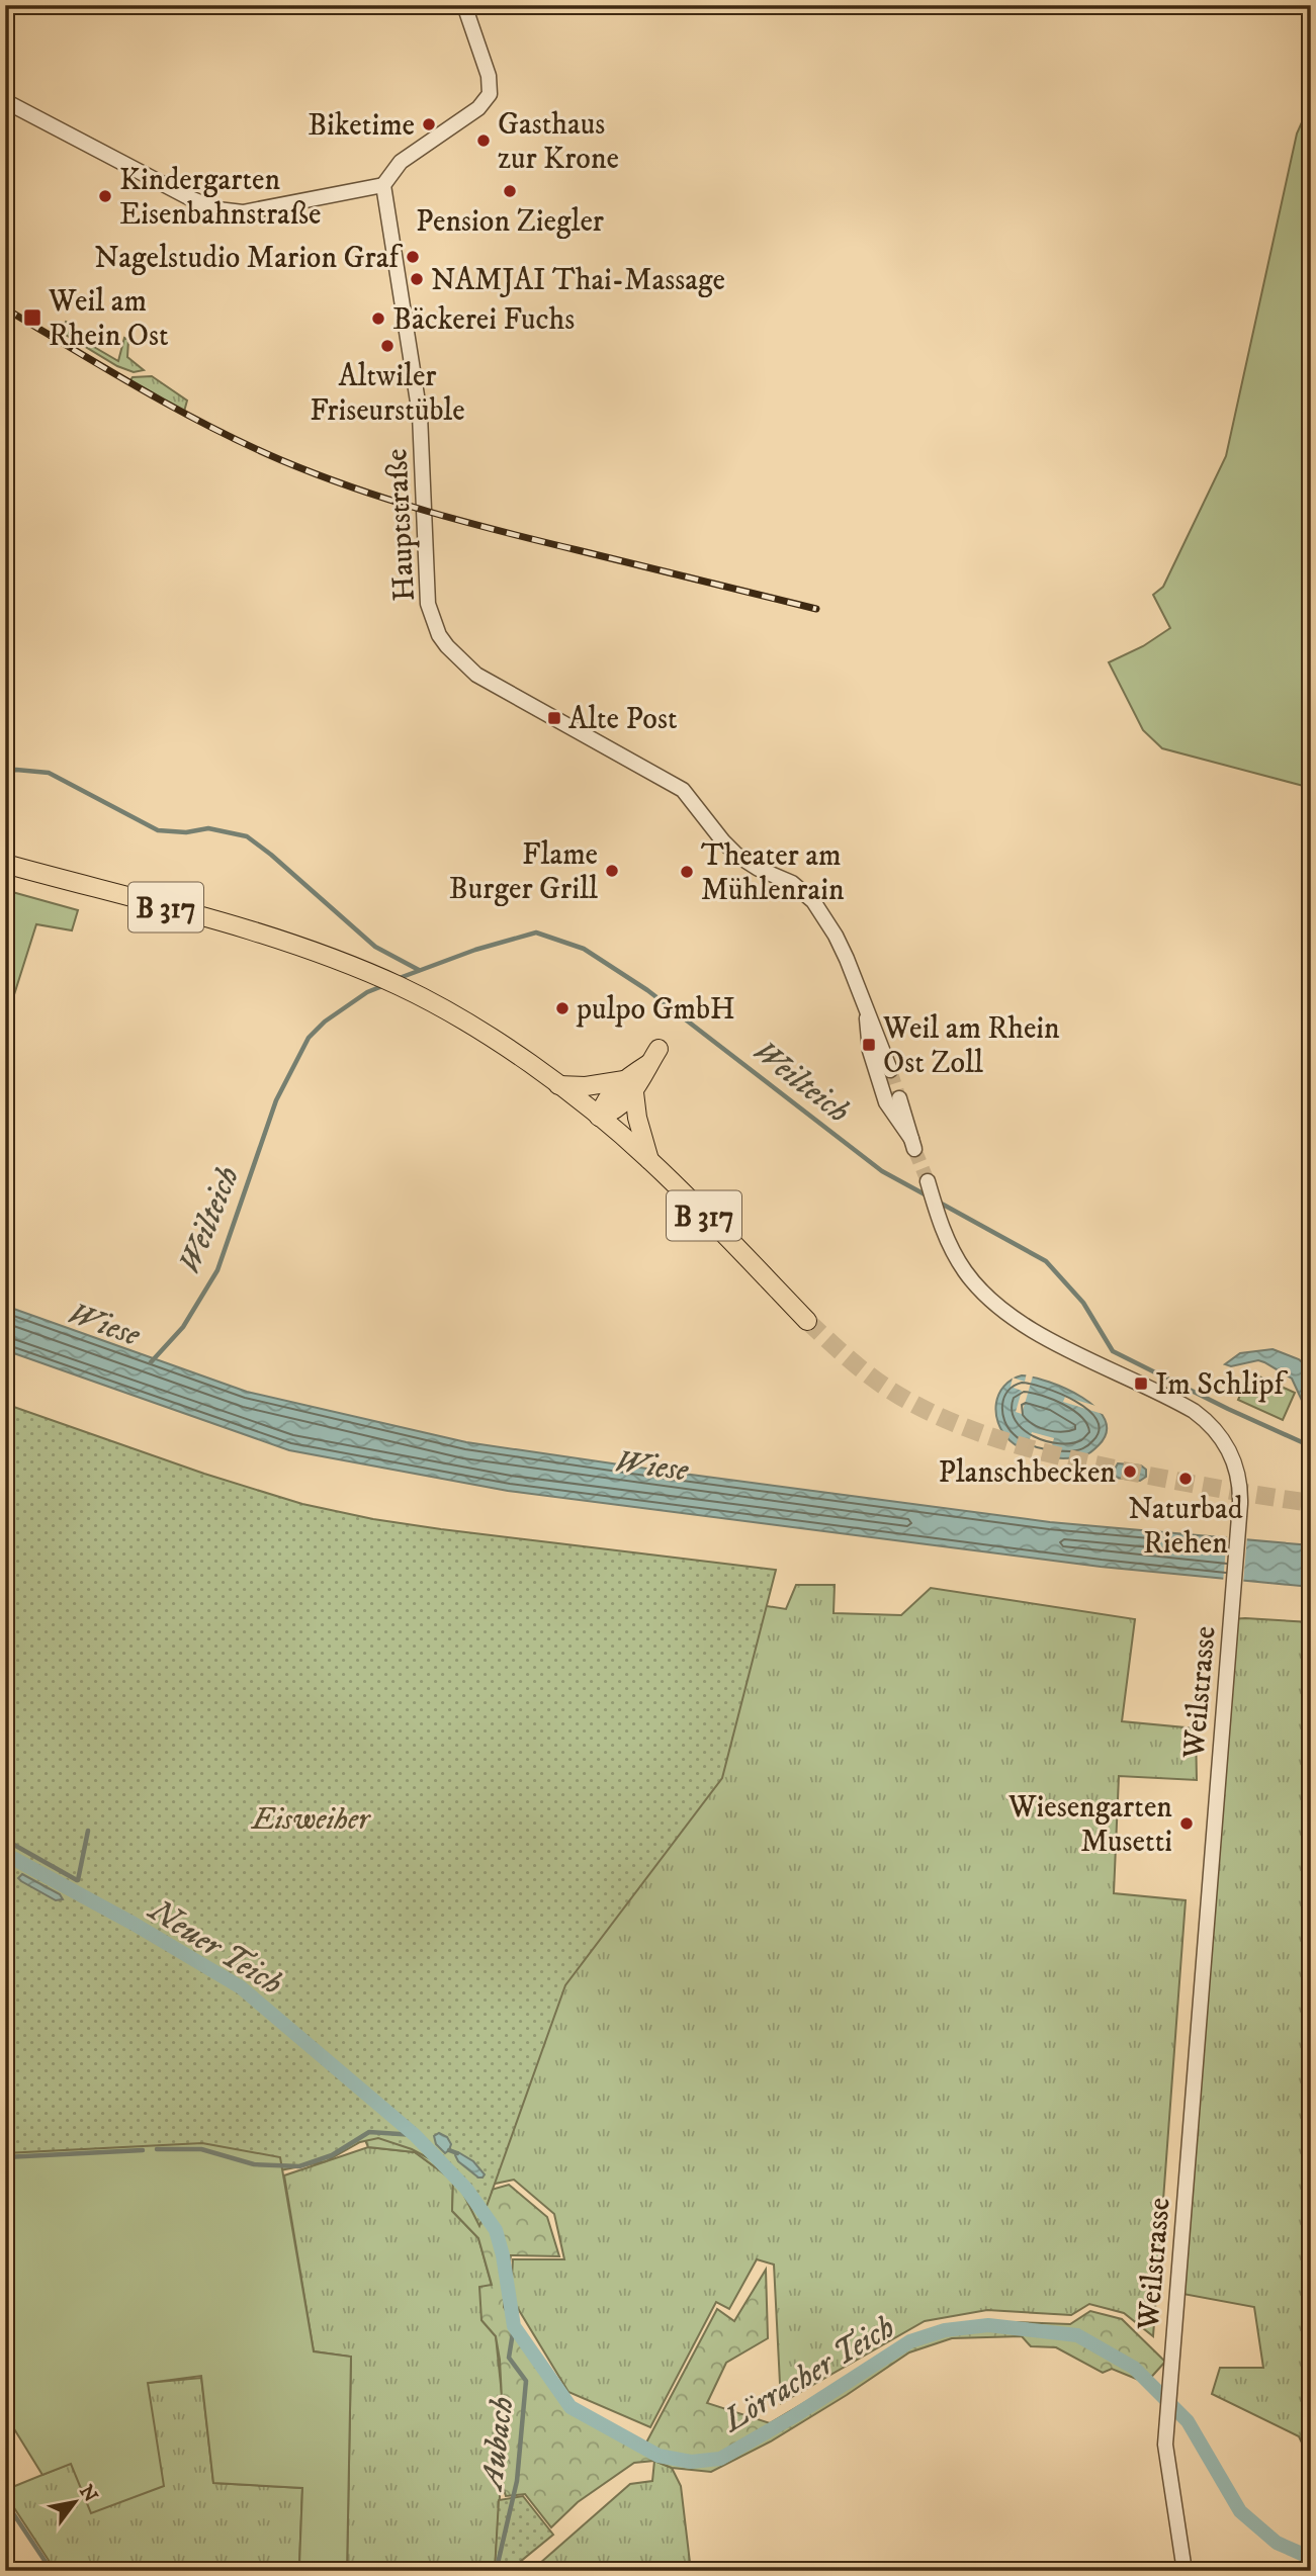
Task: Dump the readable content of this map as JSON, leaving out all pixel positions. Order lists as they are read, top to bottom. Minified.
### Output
{"streets":{"main road":["B 317"],"street":["Hauptstraße","Weilstrasse"]},"water":["Weilteich","Wiese","Neuer Teich","Lörracher Teich","Aubach"],"parks":["Eisweiher"],"places":{"other":["Biketime","Gasthaus zur Krone","Pension Ziegler","Kindergarten Eisenbahnstraße","Nagelstudio Marion Graf","NAMJAI Thai-Massage","Bäckerei Fuchs","Altwiler Friseurstüble","Flame Burger Grill","Theater am Mühlenrain","pulpo GmbH","Planschbecken","Naturbad Riehen","Wiesengarten Musetti"],"transit":["Weil am Rhein Ost","Alte Post","Weil am Rhein Ost Zoll","Im Schlipf"]},"north":"top right"}
